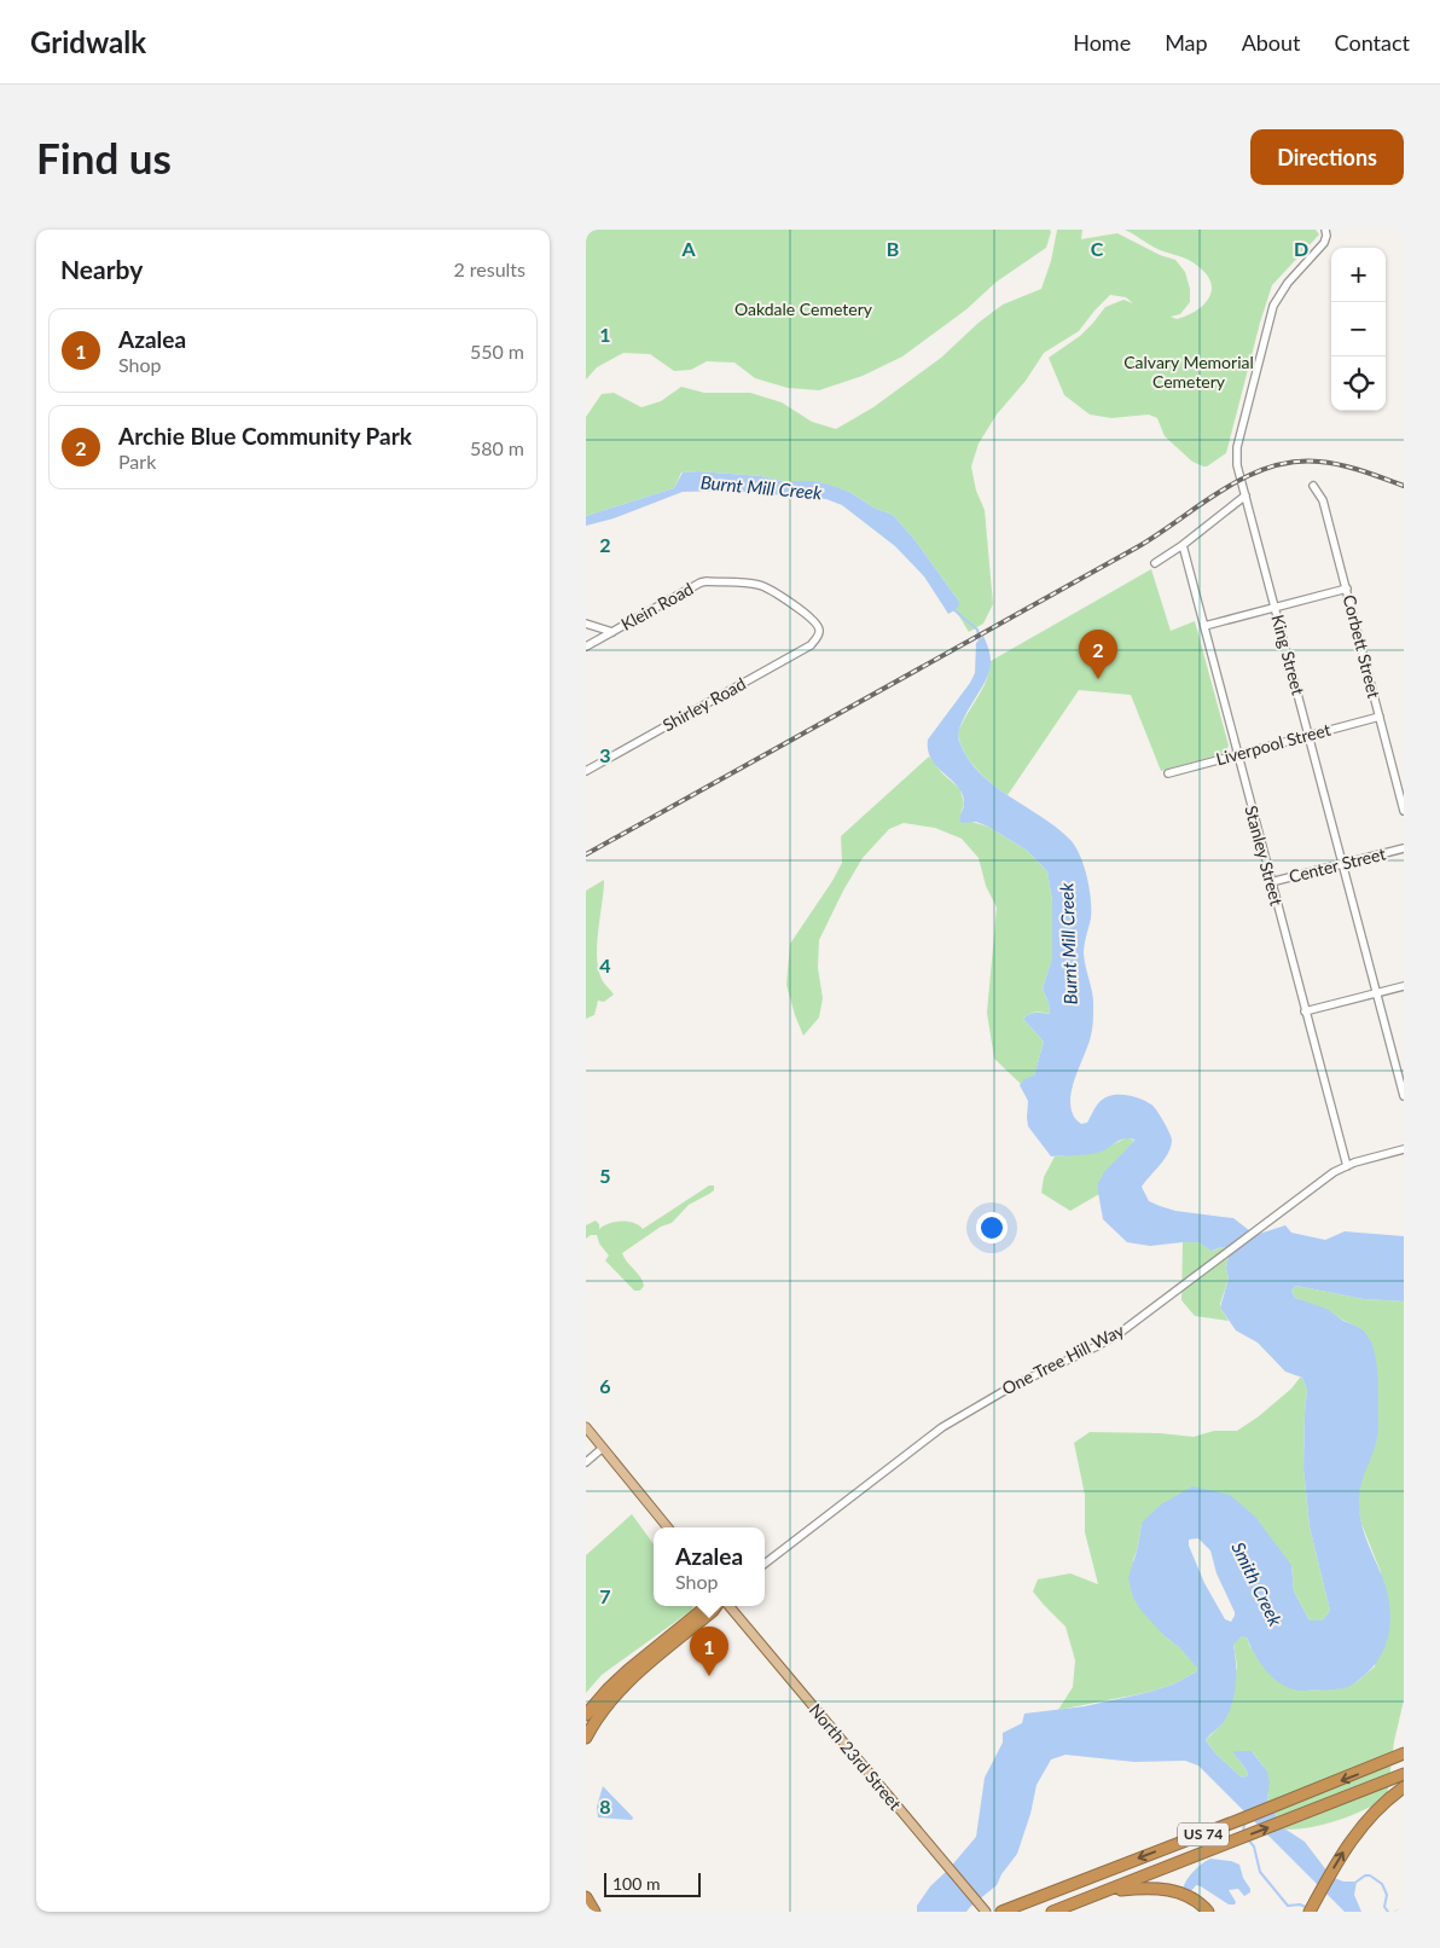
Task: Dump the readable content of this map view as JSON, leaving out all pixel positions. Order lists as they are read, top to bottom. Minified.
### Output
{"streets":{"highway":["US 74"],"main road":["North 23rd Street"],"street":["Klein Road","Corbett Street","King Street","Shirley Road","Liverpool Street","Stanley Street","Center Street","One Tree Hill Way"]},"crossings":[["Klein Road","Shirley Road"],["Corbett Street","Liverpool Street"],["King Street","Liverpool Street"],["King Street","Center Street"],["Liverpool Street","Stanley Street"],["Stanley Street","Center Street"],["Stanley Street","One Tree Hill Way"]],"water":["Burnt Mill Creek","Smith Creek"],"parks":["Oakdale Cemetery","Calvary Memorial Cemetery"],"scale_bar":"100 m","page":{"header":"Gridwalk","nav":["Home","Map","About","Contact"],"buttons":"Directions","title":"Find us","heading":["Nearby","2 results"],"map_buttons":["+","−"],"list":[{"mark":"1","name":"Azalea","note":"Shop","value":"550 m"},{"mark":"2","name":"Archie Blue Community Park","note":"Park","value":"580 m"}],"pins":["2","1"],"popup":["Azalea","Shop"],"scale":"100 m"},"grid":{"columns":["A","B","C","D"],"rows":["1","2","3","4","5","6","7","8"]}}
